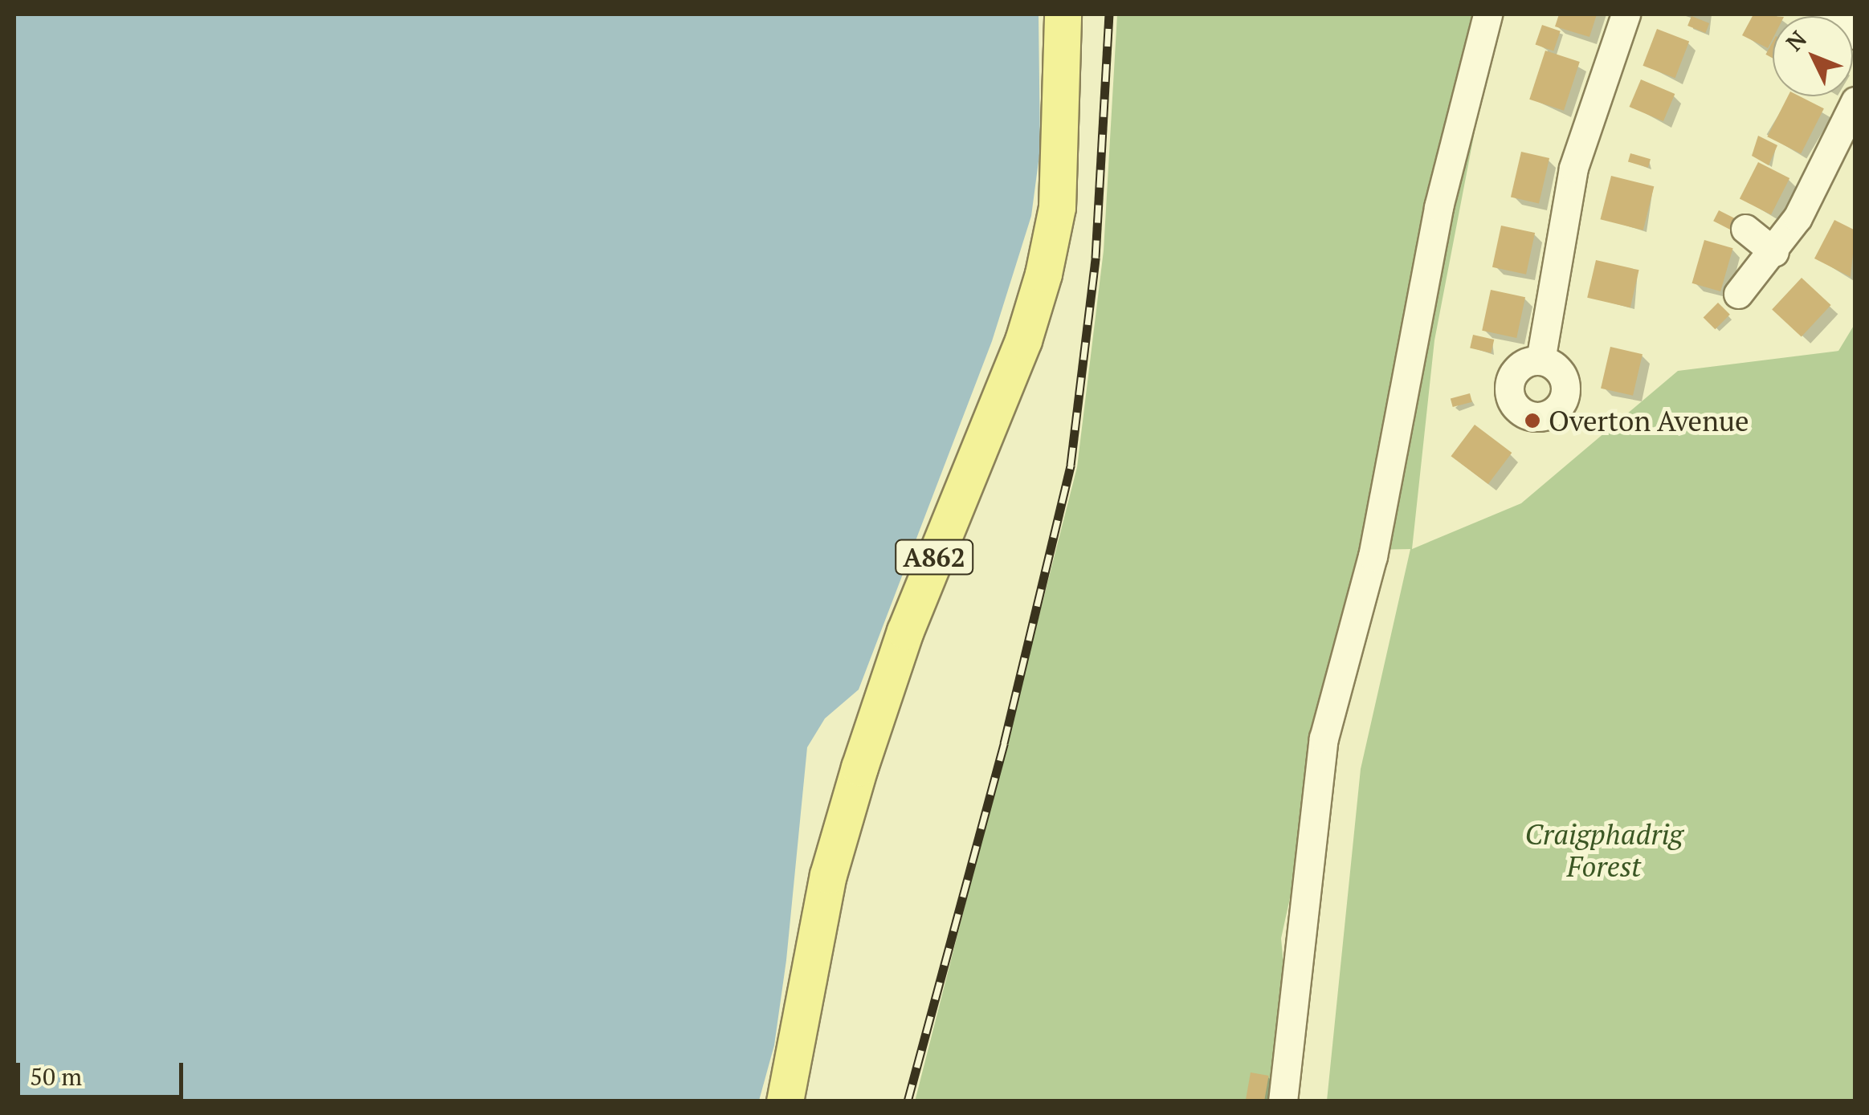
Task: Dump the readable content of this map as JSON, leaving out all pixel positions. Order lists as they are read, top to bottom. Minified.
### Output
{"streets":{"main road":["A862"]},"parks":["Craigphadrig Forest"],"places":["Overton Avenue"],"scale_bar":"50 m","north":"top left"}
